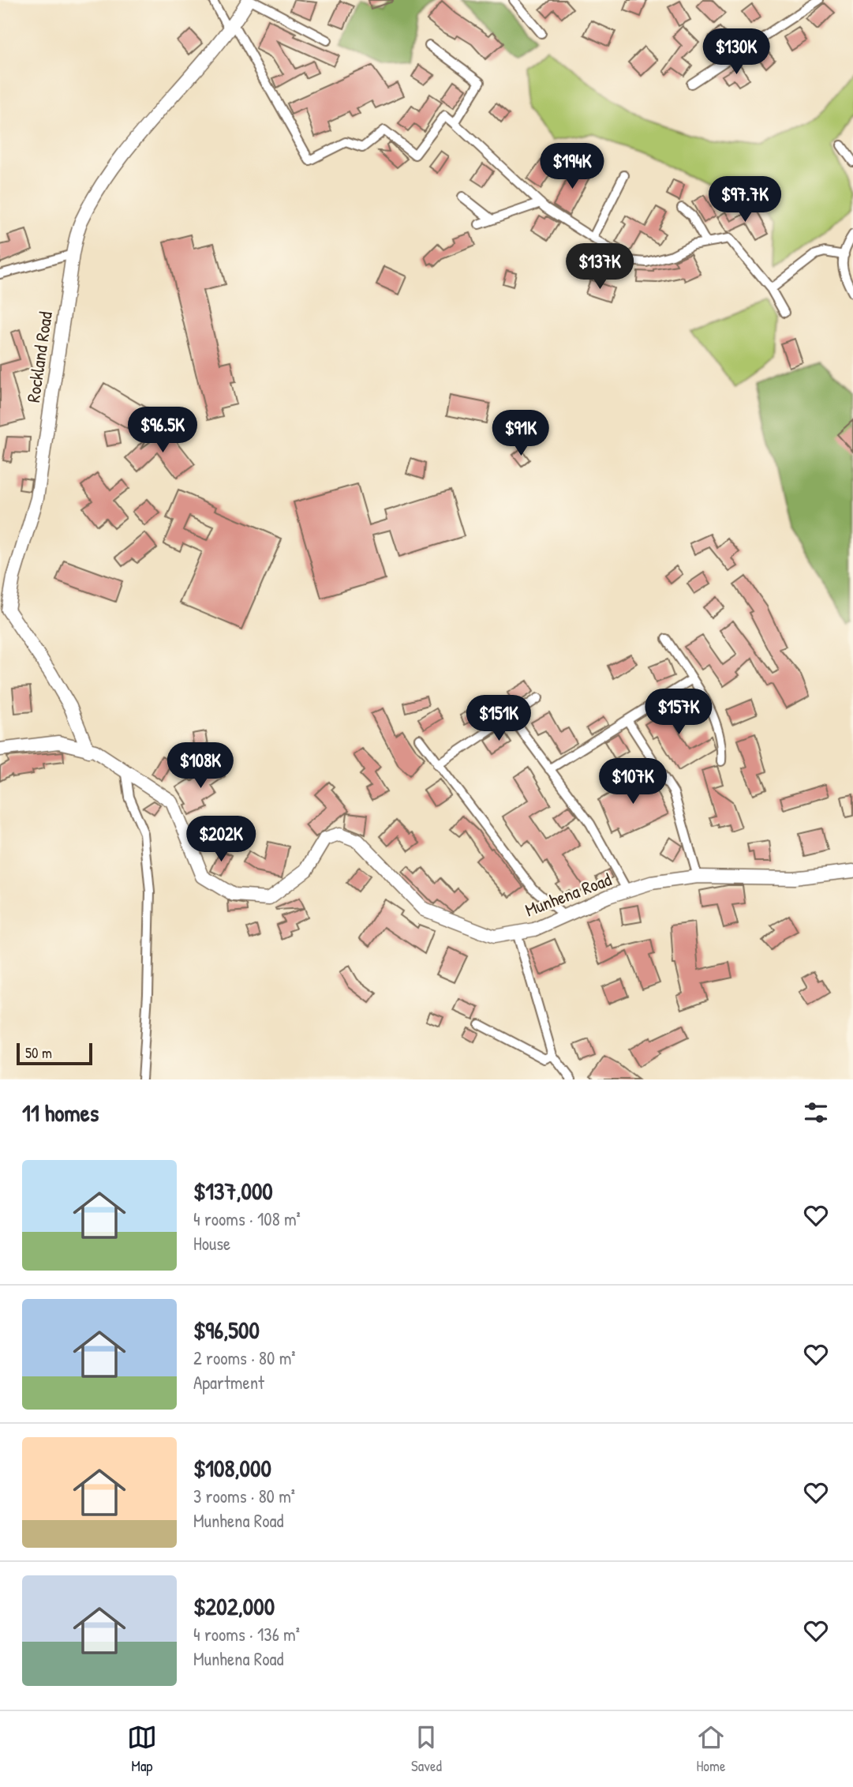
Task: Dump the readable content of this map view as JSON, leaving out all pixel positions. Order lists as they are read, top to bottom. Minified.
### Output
{"streets":{"street":["Rockland Road","Munhena Road"]},"crossings":[["Rockland Road","Munhena Road"]],"scale_bar":"50 m","page":{"price":["$130K","$194K","$97.7K","$137K","$96.5K","$91K","$157K","$151K","$108K","$107K","$202K"],"scale":"50 m","heading":"11 homes","list":[{"name":"$137,000","note":"4 rooms · 108 m² · House"},{"name":"$96,500","note":"2 rooms · 80 m² · Apartment"},{"name":"$108,000","note":"3 rooms · 80 m² · Munhena Road"},{"name":"$202,000","note":"4 rooms · 136 m² · Munhena Road"}],"tabs":["Map","Saved","Home"]}}
